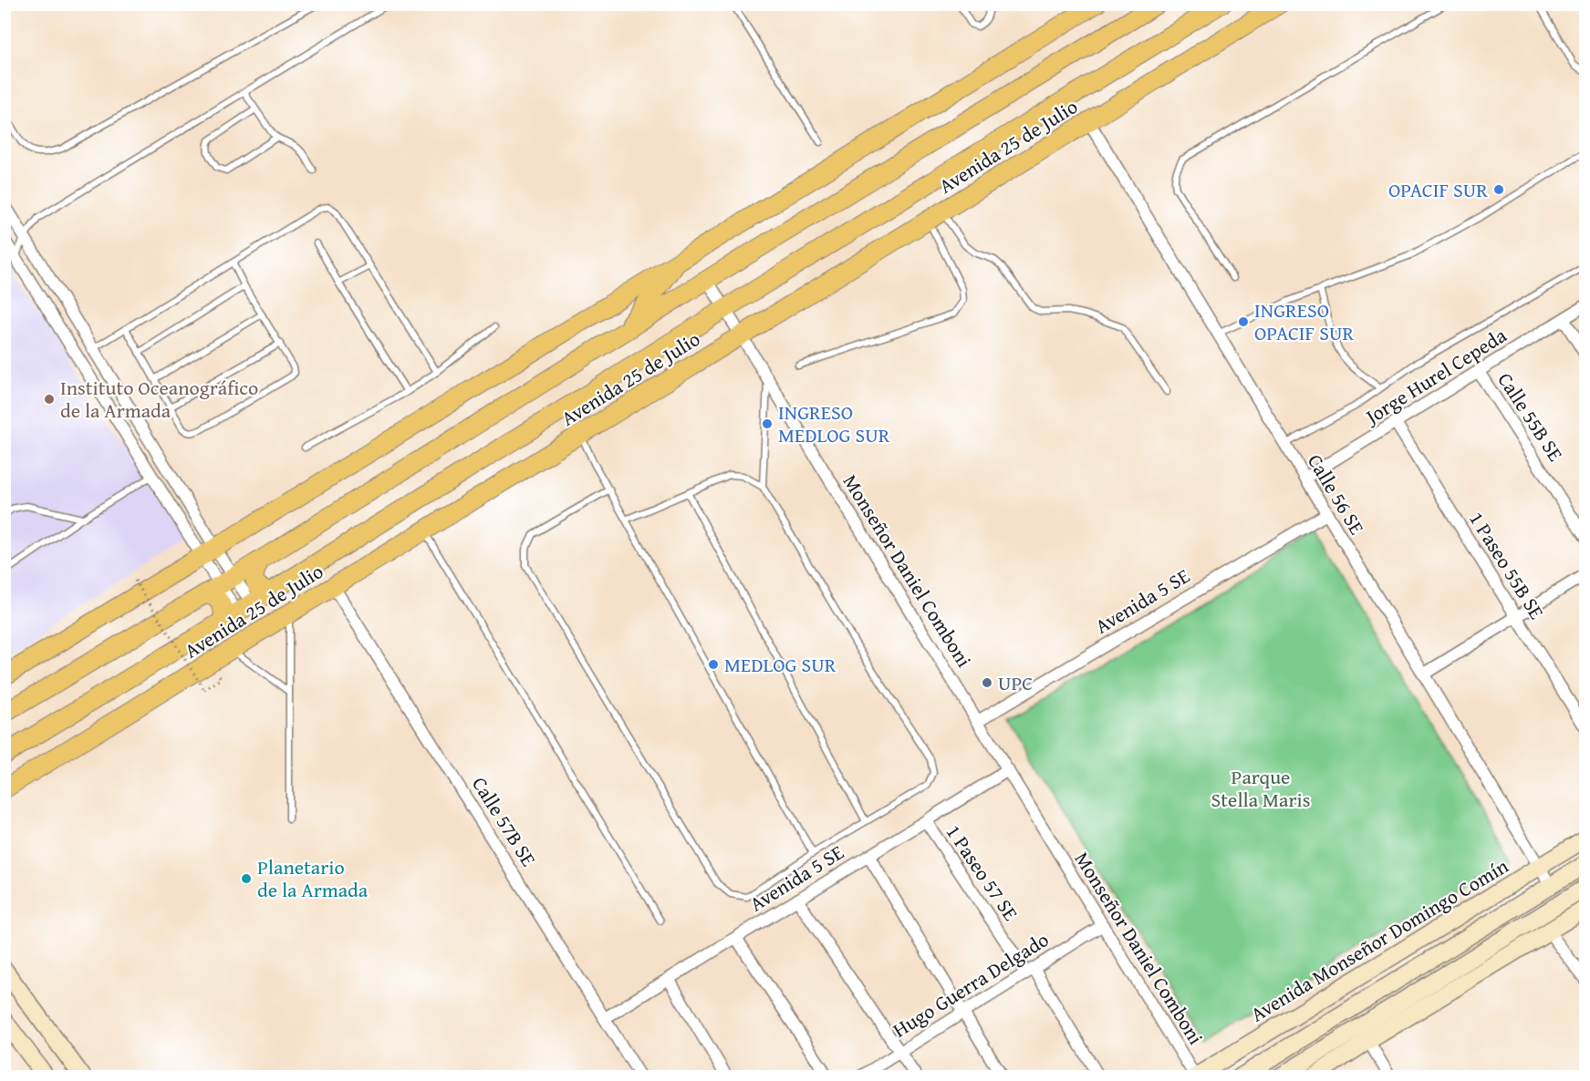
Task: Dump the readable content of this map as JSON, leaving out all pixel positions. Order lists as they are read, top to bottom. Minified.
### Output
{"streets":{"main road":["Avenida 25 de Julio","Avenida Monseñor Domingo Comín"],"street":["Jorge Hurel Cepeda","Calle 55B SE","Calle 56 SE","1 Paseo 55B SE","Monseñor Daniel Comboni","Avenida 5 SE","Calle 57B SE","1 Paseo 57 SE","Hugo Guerra Delgado"]},"crossings":[["Avenida 25 de Julio","Calle 56 SE"],["Avenida 25 de Julio","Monseñor Daniel Comboni"],["Avenida 25 de Julio","Calle 57B SE"],["Jorge Hurel Cepeda","Calle 55B SE"],["Jorge Hurel Cepeda","Calle 56 SE"],["Jorge Hurel Cepeda","1 Paseo 55B SE"],["Calle 56 SE","Avenida 5 SE"],["Calle 56 SE","Avenida Monseñor Domingo Comín"],["Monseñor Daniel Comboni","Avenida 5 SE"],["Monseñor Daniel Comboni","Avenida Monseñor Domingo Comín"],["Monseñor Daniel Comboni","Hugo Guerra Delgado"],["Avenida 5 SE","Calle 57B SE"],["Avenida 5 SE","1 Paseo 57 SE"],["1 Paseo 57 SE","Hugo Guerra Delgado"]],"parks":["Parque Stella Maris"],"places":["OPACIF SUR","INGRESO OPACIF SUR","Instituto Oceanográfico de la Armada","INGRESO MEDLOG SUR","MEDLOG SUR","UPC","Planetario de la Armada"]}
